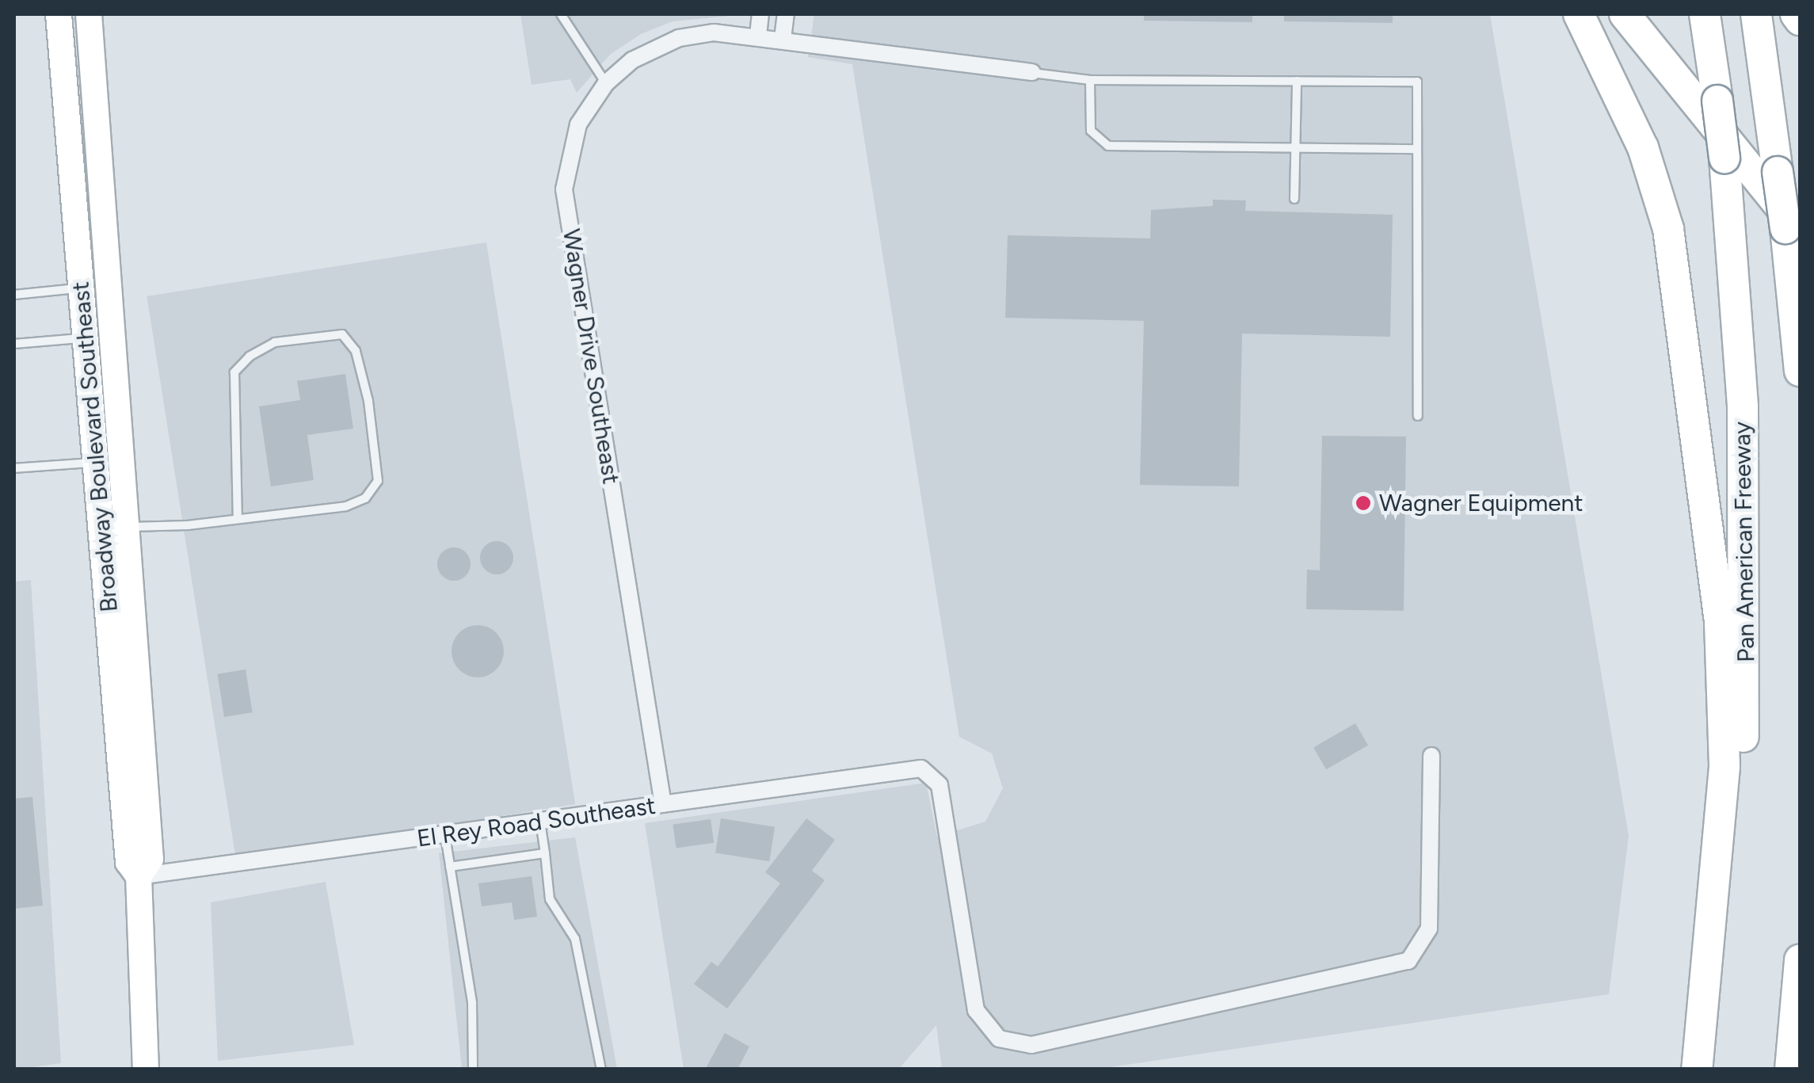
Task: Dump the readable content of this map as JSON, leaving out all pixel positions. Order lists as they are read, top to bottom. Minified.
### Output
{"streets":{"highway":["Pan American Freeway"],"main road":["Broadway Boulevard Southeast"],"street":["Wagner Drive Southeast","El Rey Road Southeast"]},"crossings":[["Wagner Drive Southeast","El Rey Road Southeast"],["Broadway Boulevard Southeast","El Rey Road Southeast"]],"places":["Wagner Equipment"]}
